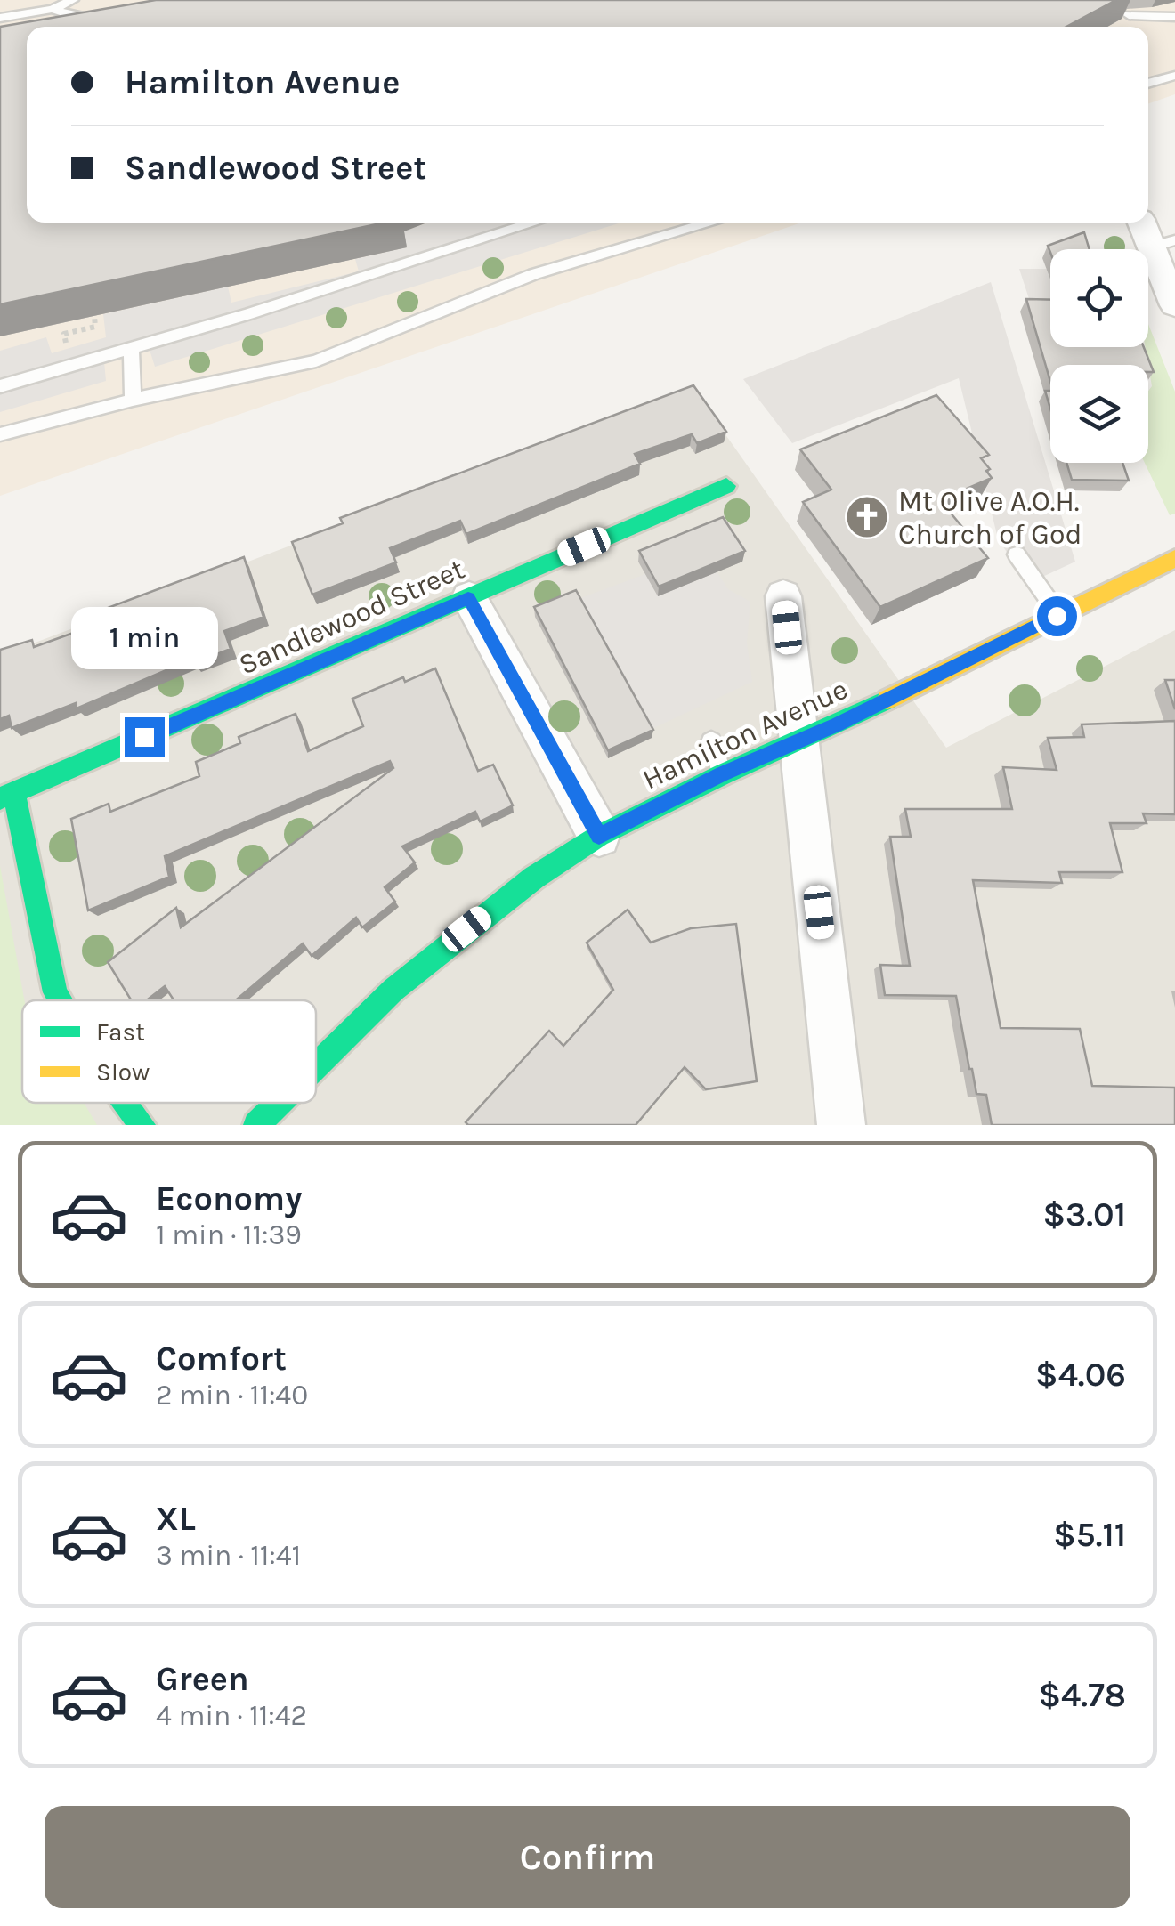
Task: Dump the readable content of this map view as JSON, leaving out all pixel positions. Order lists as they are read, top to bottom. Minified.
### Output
{"streets":{"street":["Sandlewood Street","Hamilton Avenue"]},"places":{"church":["Mt Olive A.O.H. Church of God"]},"legend":["Fast","Slow"],"page":{"banner":["Hamilton Avenue","Sandlewood Street"],"bubble":"1 min","list":[{"name":"Economy","note":"1 min · 11:39","value":"$3.01"},{"name":"Comfort","note":"2 min · 11:40","value":"$4.06"},{"name":"XL","note":"3 min · 11:41","value":"$5.11"},{"name":"Green","note":"4 min · 11:42","value":"$4.78"}],"buttons":"Confirm"}}
